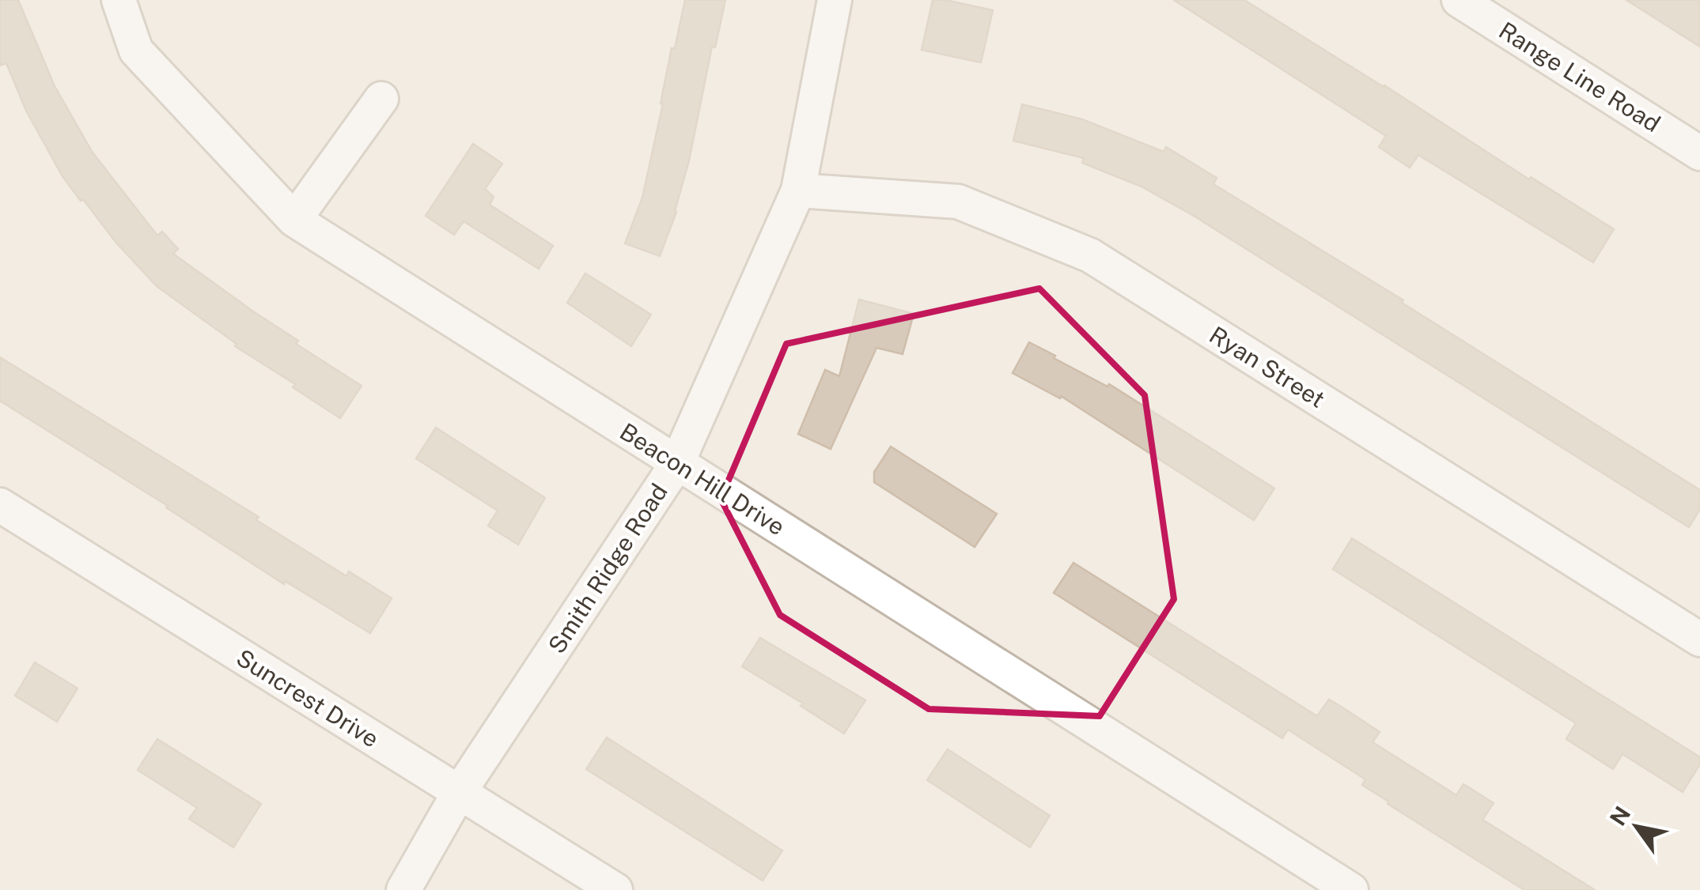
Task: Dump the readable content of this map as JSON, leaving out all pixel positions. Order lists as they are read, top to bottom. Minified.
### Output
{"streets":{"street":["Range Line Road","Ryan Street","Beacon Hill Drive","Smith Ridge Road","Suncrest Drive"]},"crossings":[["Ryan Street","Smith Ridge Road"],["Beacon Hill Drive","Smith Ridge Road"],["Smith Ridge Road","Suncrest Drive"]],"north":"top left"}
